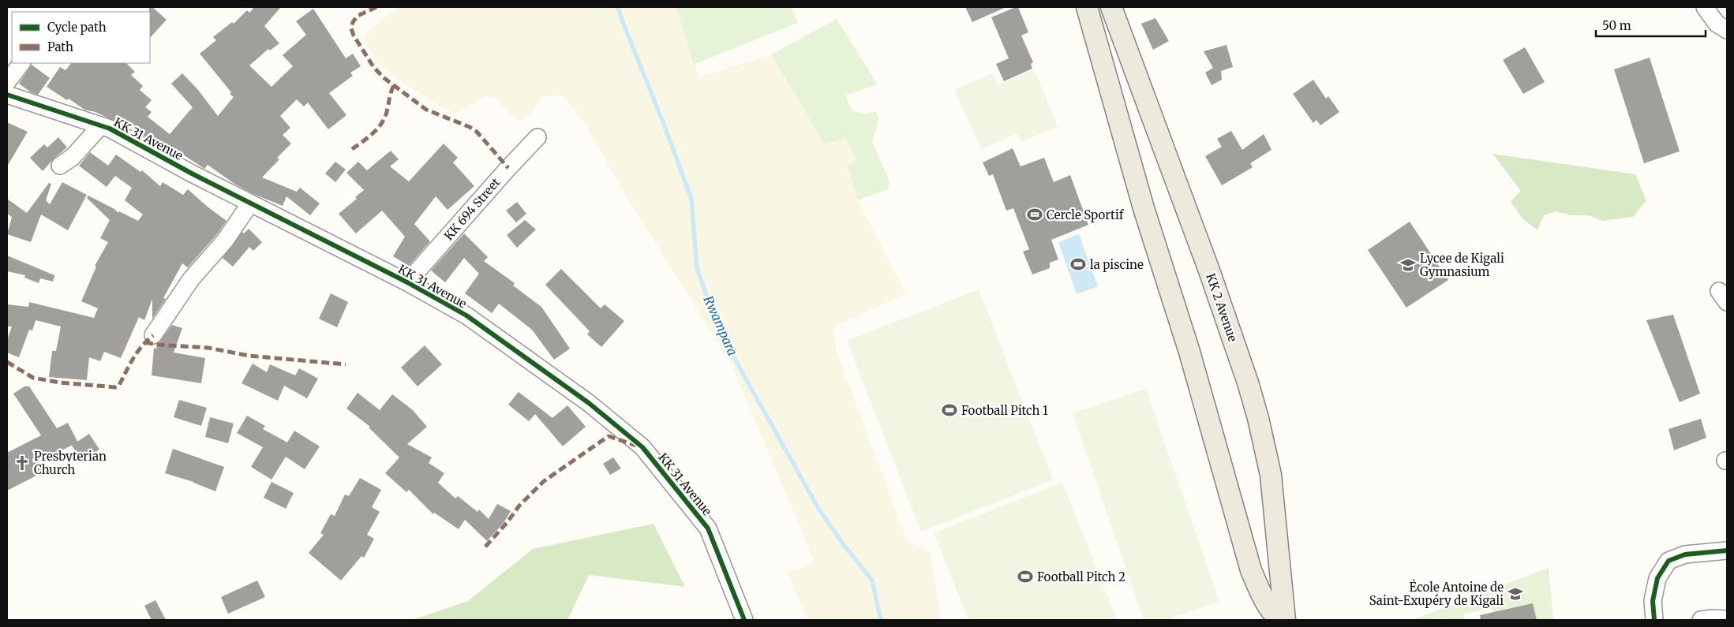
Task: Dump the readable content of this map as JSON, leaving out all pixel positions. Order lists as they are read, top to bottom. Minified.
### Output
{"streets":{"main road":["KK 2 Avenue"],"street":["KK 31 Avenue","KK 694 Street"]},"crossings":[["KK 31 Avenue","KK 694 Street"]],"water":["Rwampara"],"places":{"sports":["Cercle Sportif","la piscine","Football Pitch 1","Football Pitch 2"],"school or university":["Lycee de Kigali Gymnasium","École Antoine de Saint-Exupéry de Kigali"],"church":["Presbyterian Church"]},"legend":["Cycle path","Path"],"scale_bar":"50 m"}
